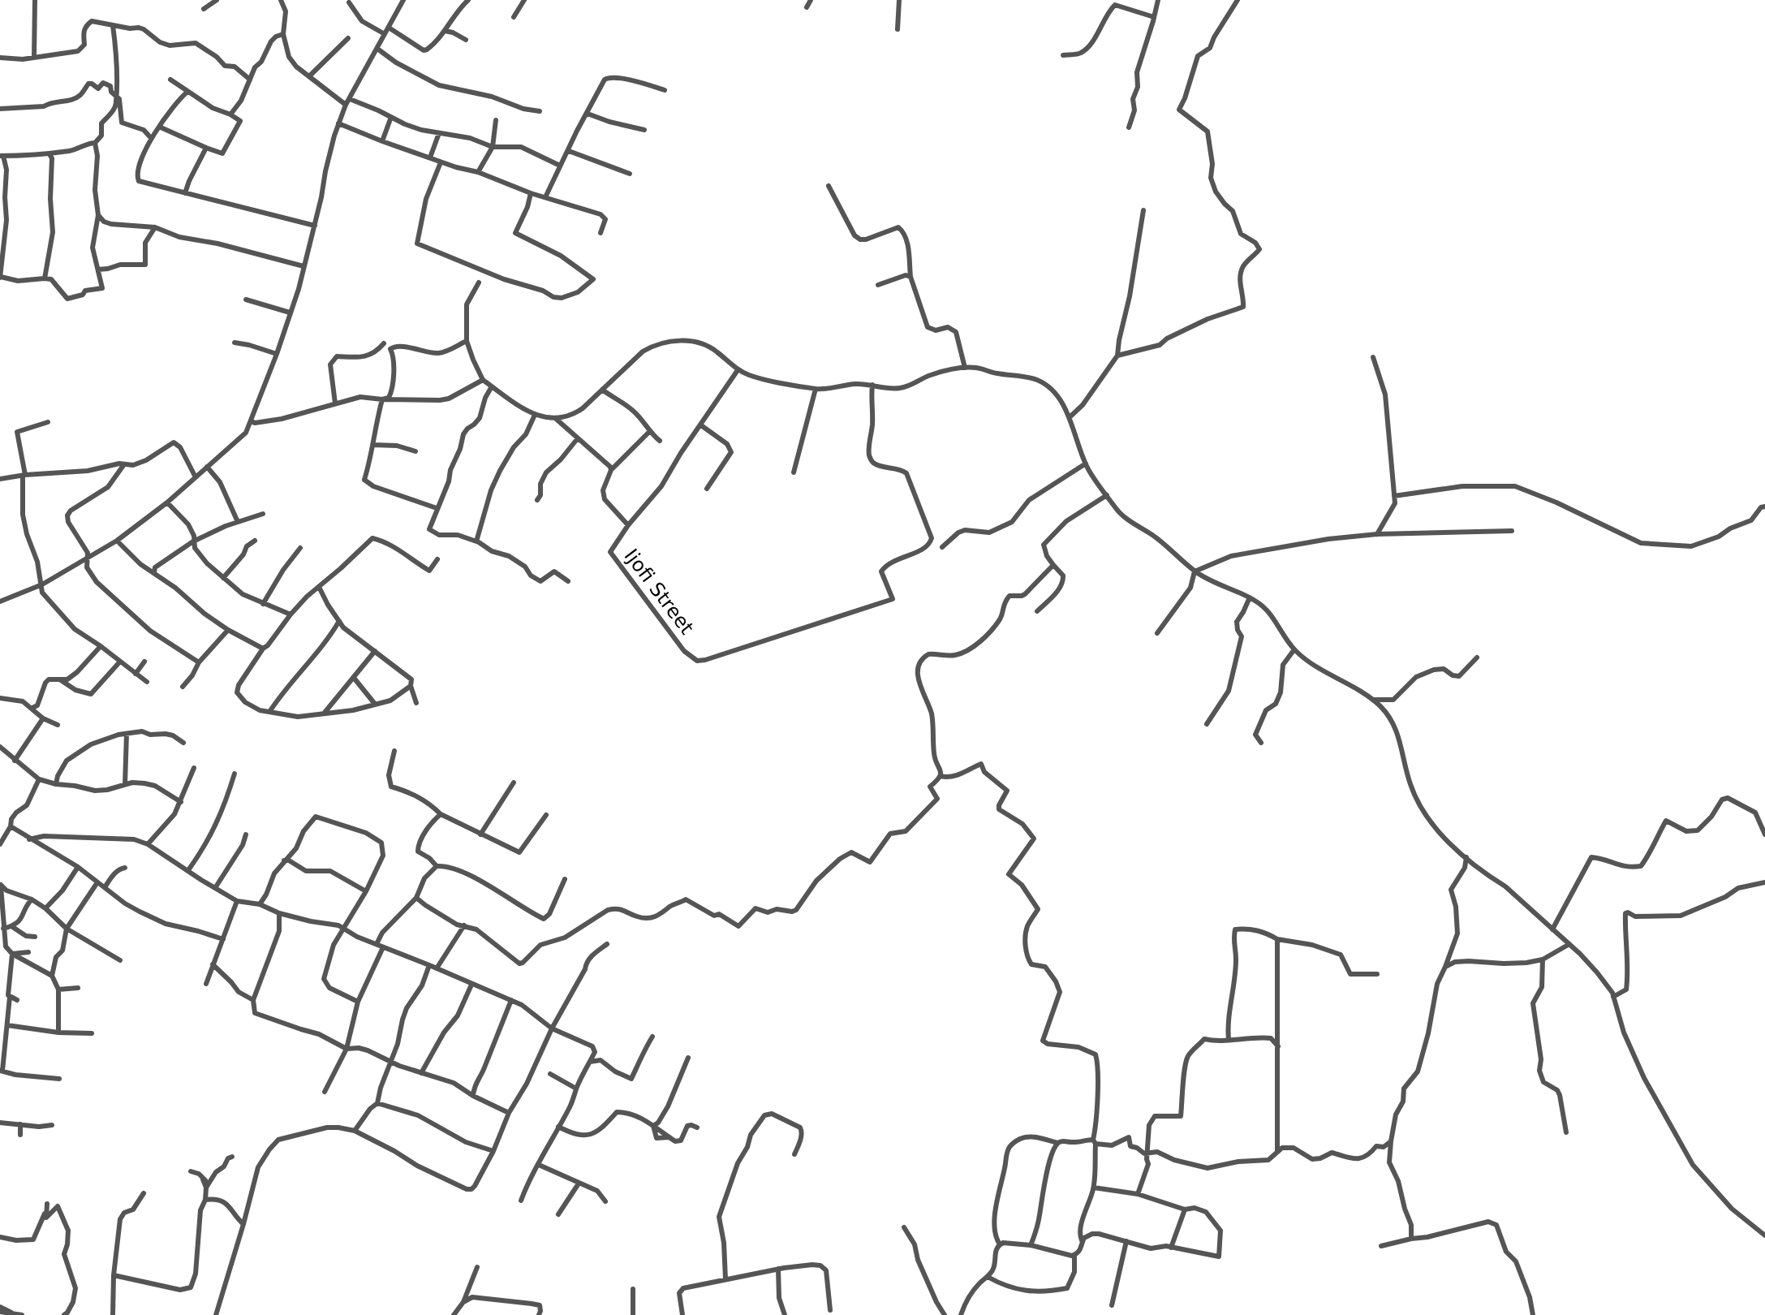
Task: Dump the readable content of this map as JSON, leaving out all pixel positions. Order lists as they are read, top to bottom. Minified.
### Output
{"streets":{"street":["Ijofi Street"]}}
